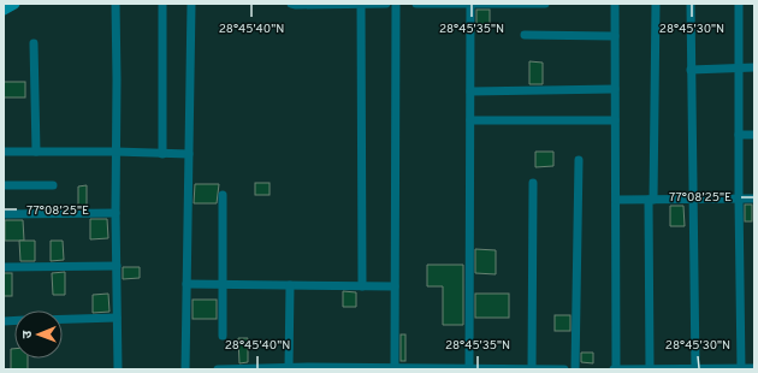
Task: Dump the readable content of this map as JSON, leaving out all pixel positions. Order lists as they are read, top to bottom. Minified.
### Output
{"north":"left","coordinates":["28°45'40\"N","28°45'35\"N","28°45'30\"N","77°08'25\"E"]}
